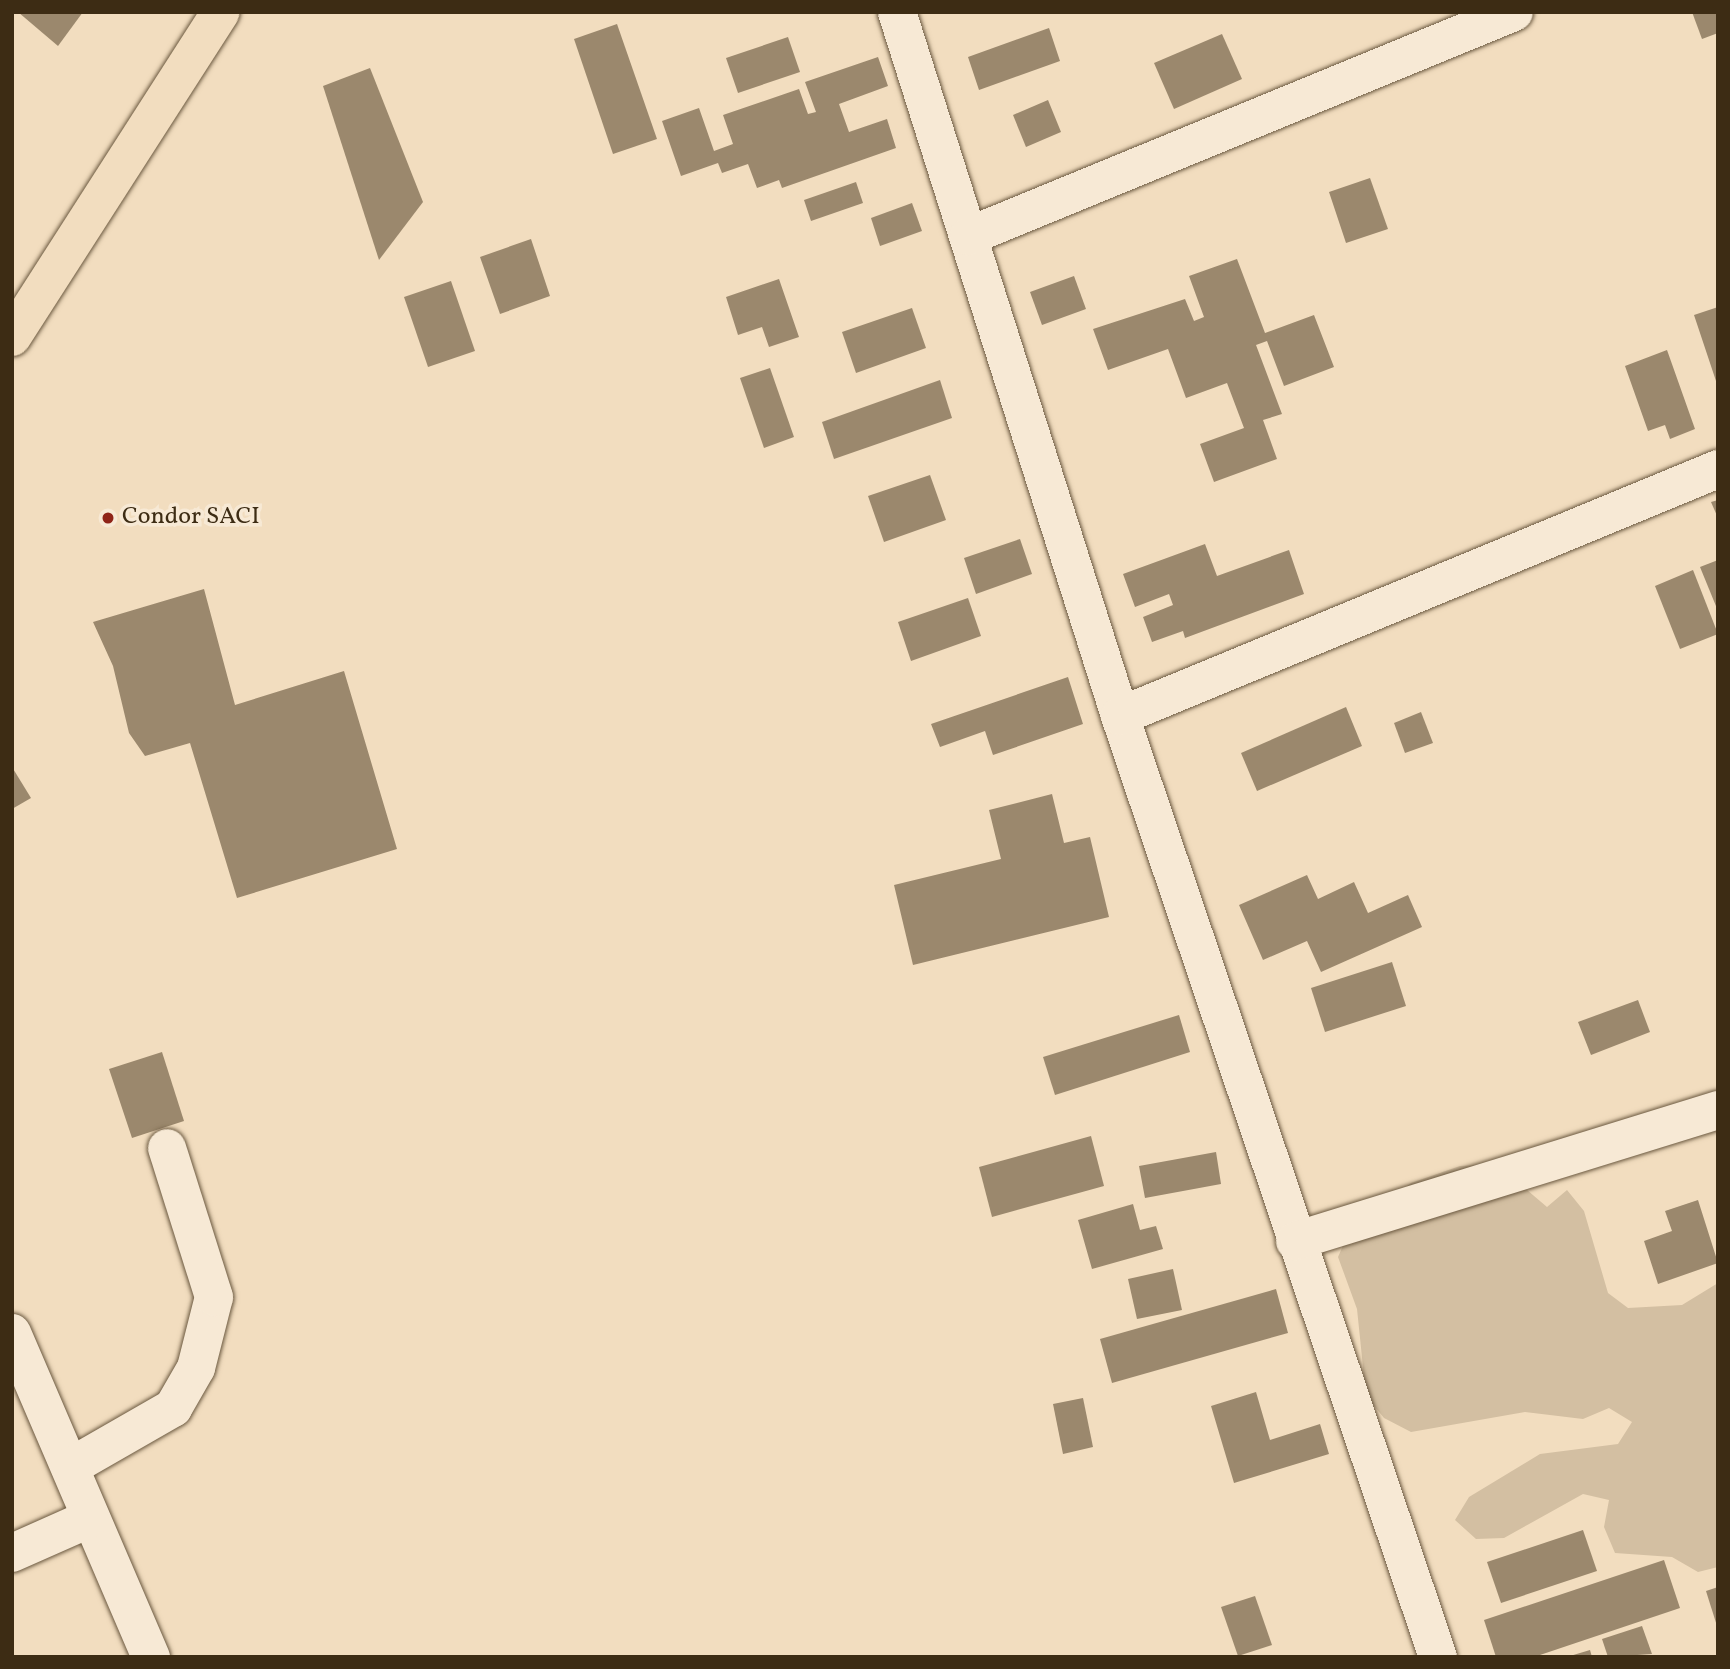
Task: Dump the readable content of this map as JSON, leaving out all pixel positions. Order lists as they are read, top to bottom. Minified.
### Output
{"places":["Condor SACI"]}
